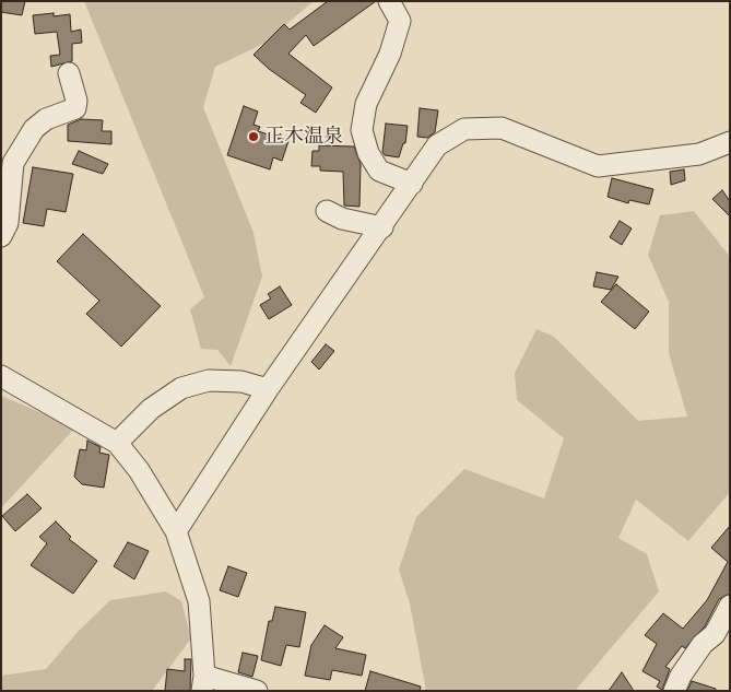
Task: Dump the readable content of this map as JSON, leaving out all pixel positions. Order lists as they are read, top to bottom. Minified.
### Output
{"places":["正木温泉"]}
